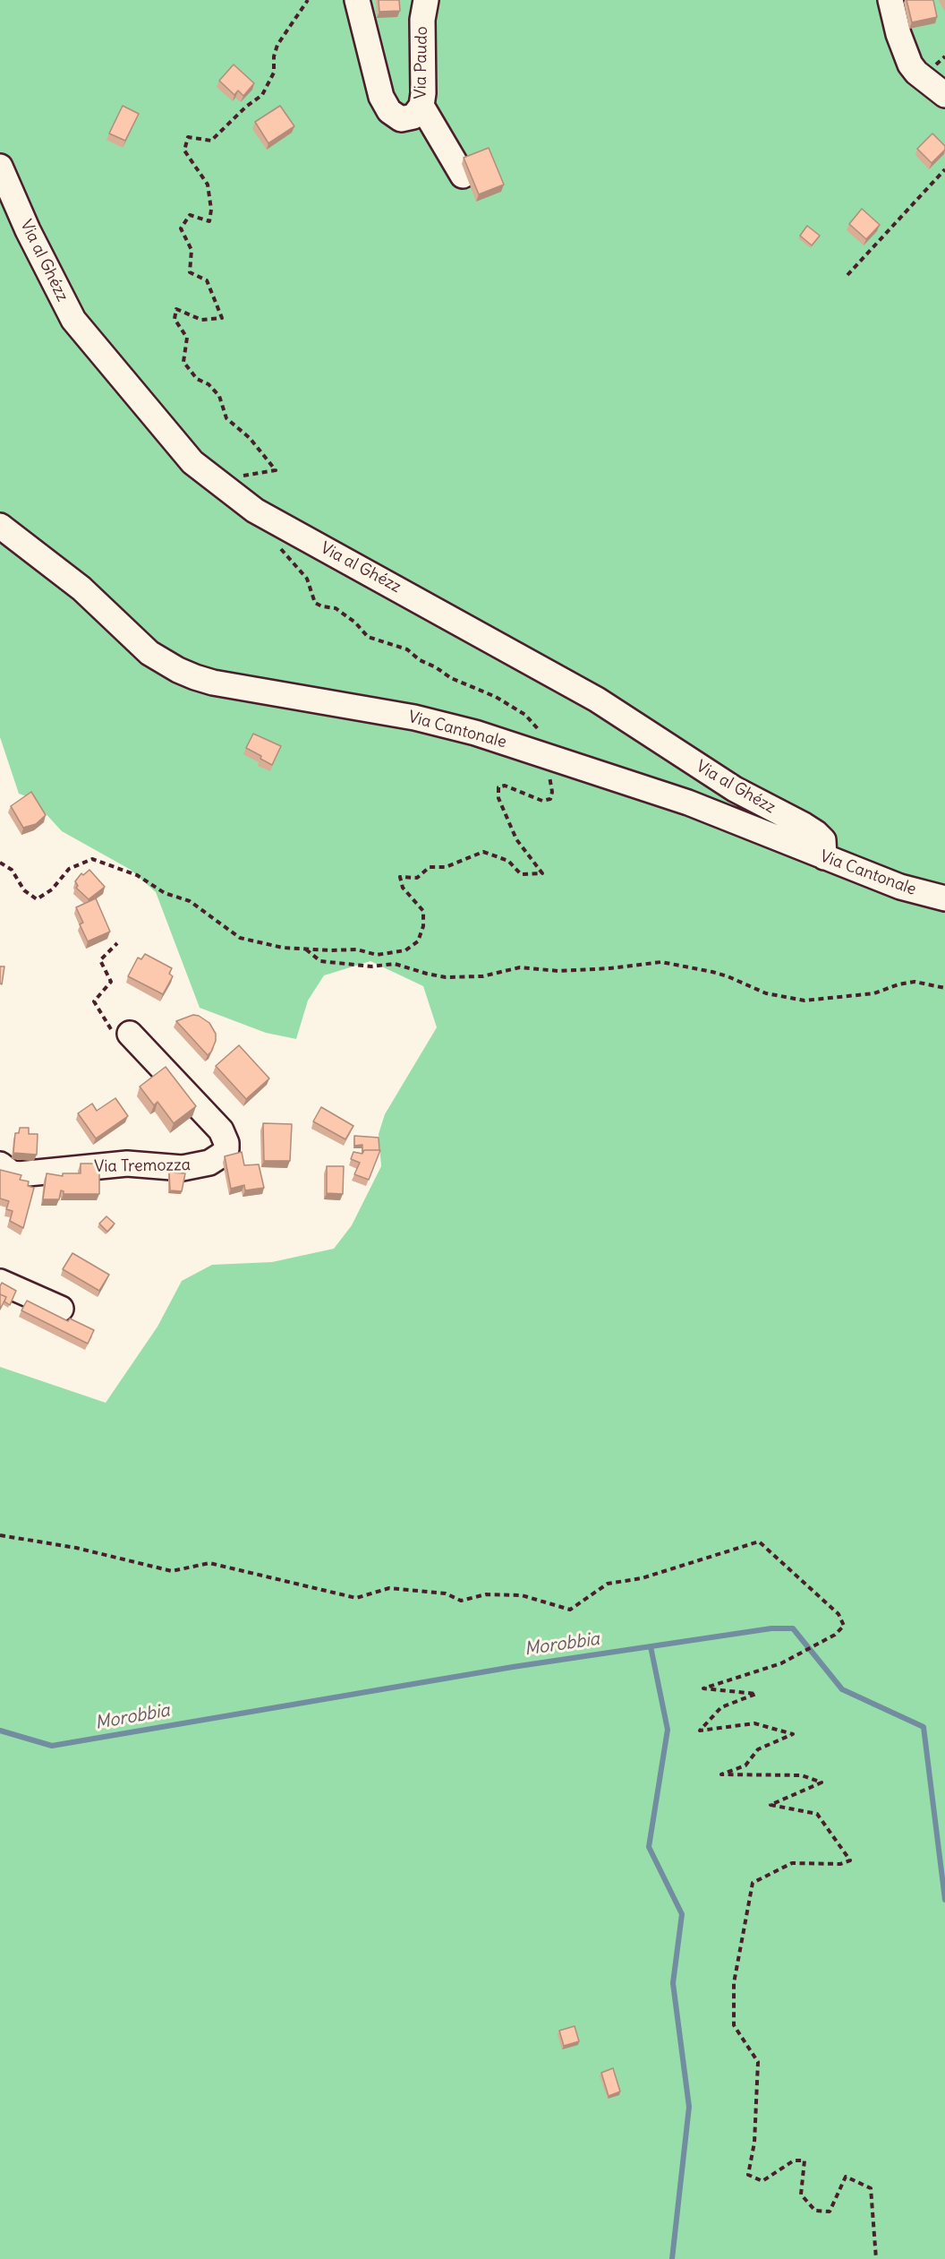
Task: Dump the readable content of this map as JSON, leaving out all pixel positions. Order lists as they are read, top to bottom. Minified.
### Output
{"streets":{"street":["Via Paudo","Via al Ghézz","Via Cantonale","Via Tremozza"]},"crossings":[["Via al Ghézz","Via Cantonale"]],"water":["Morobbia"]}
